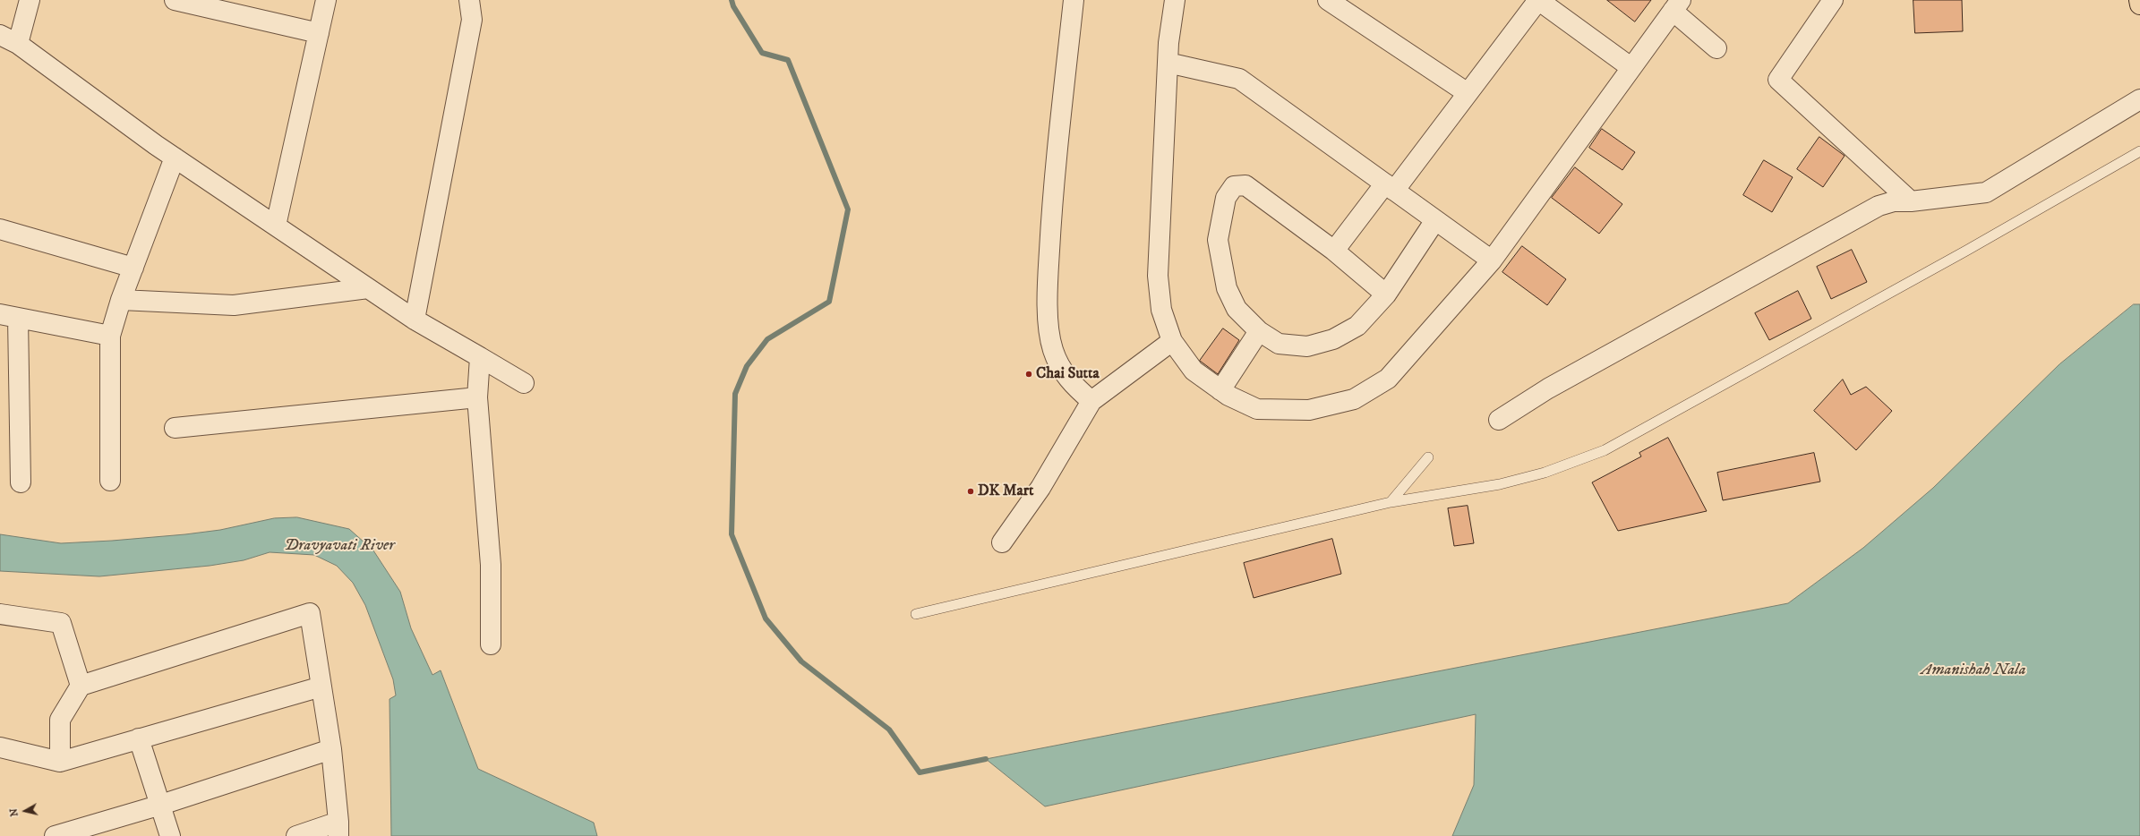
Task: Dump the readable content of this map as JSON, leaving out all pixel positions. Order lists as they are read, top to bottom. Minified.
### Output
{"water":["Dravyavati River","Amanishah Nala"],"places":["Chai Sutta","DK Mart"],"north":"left"}
